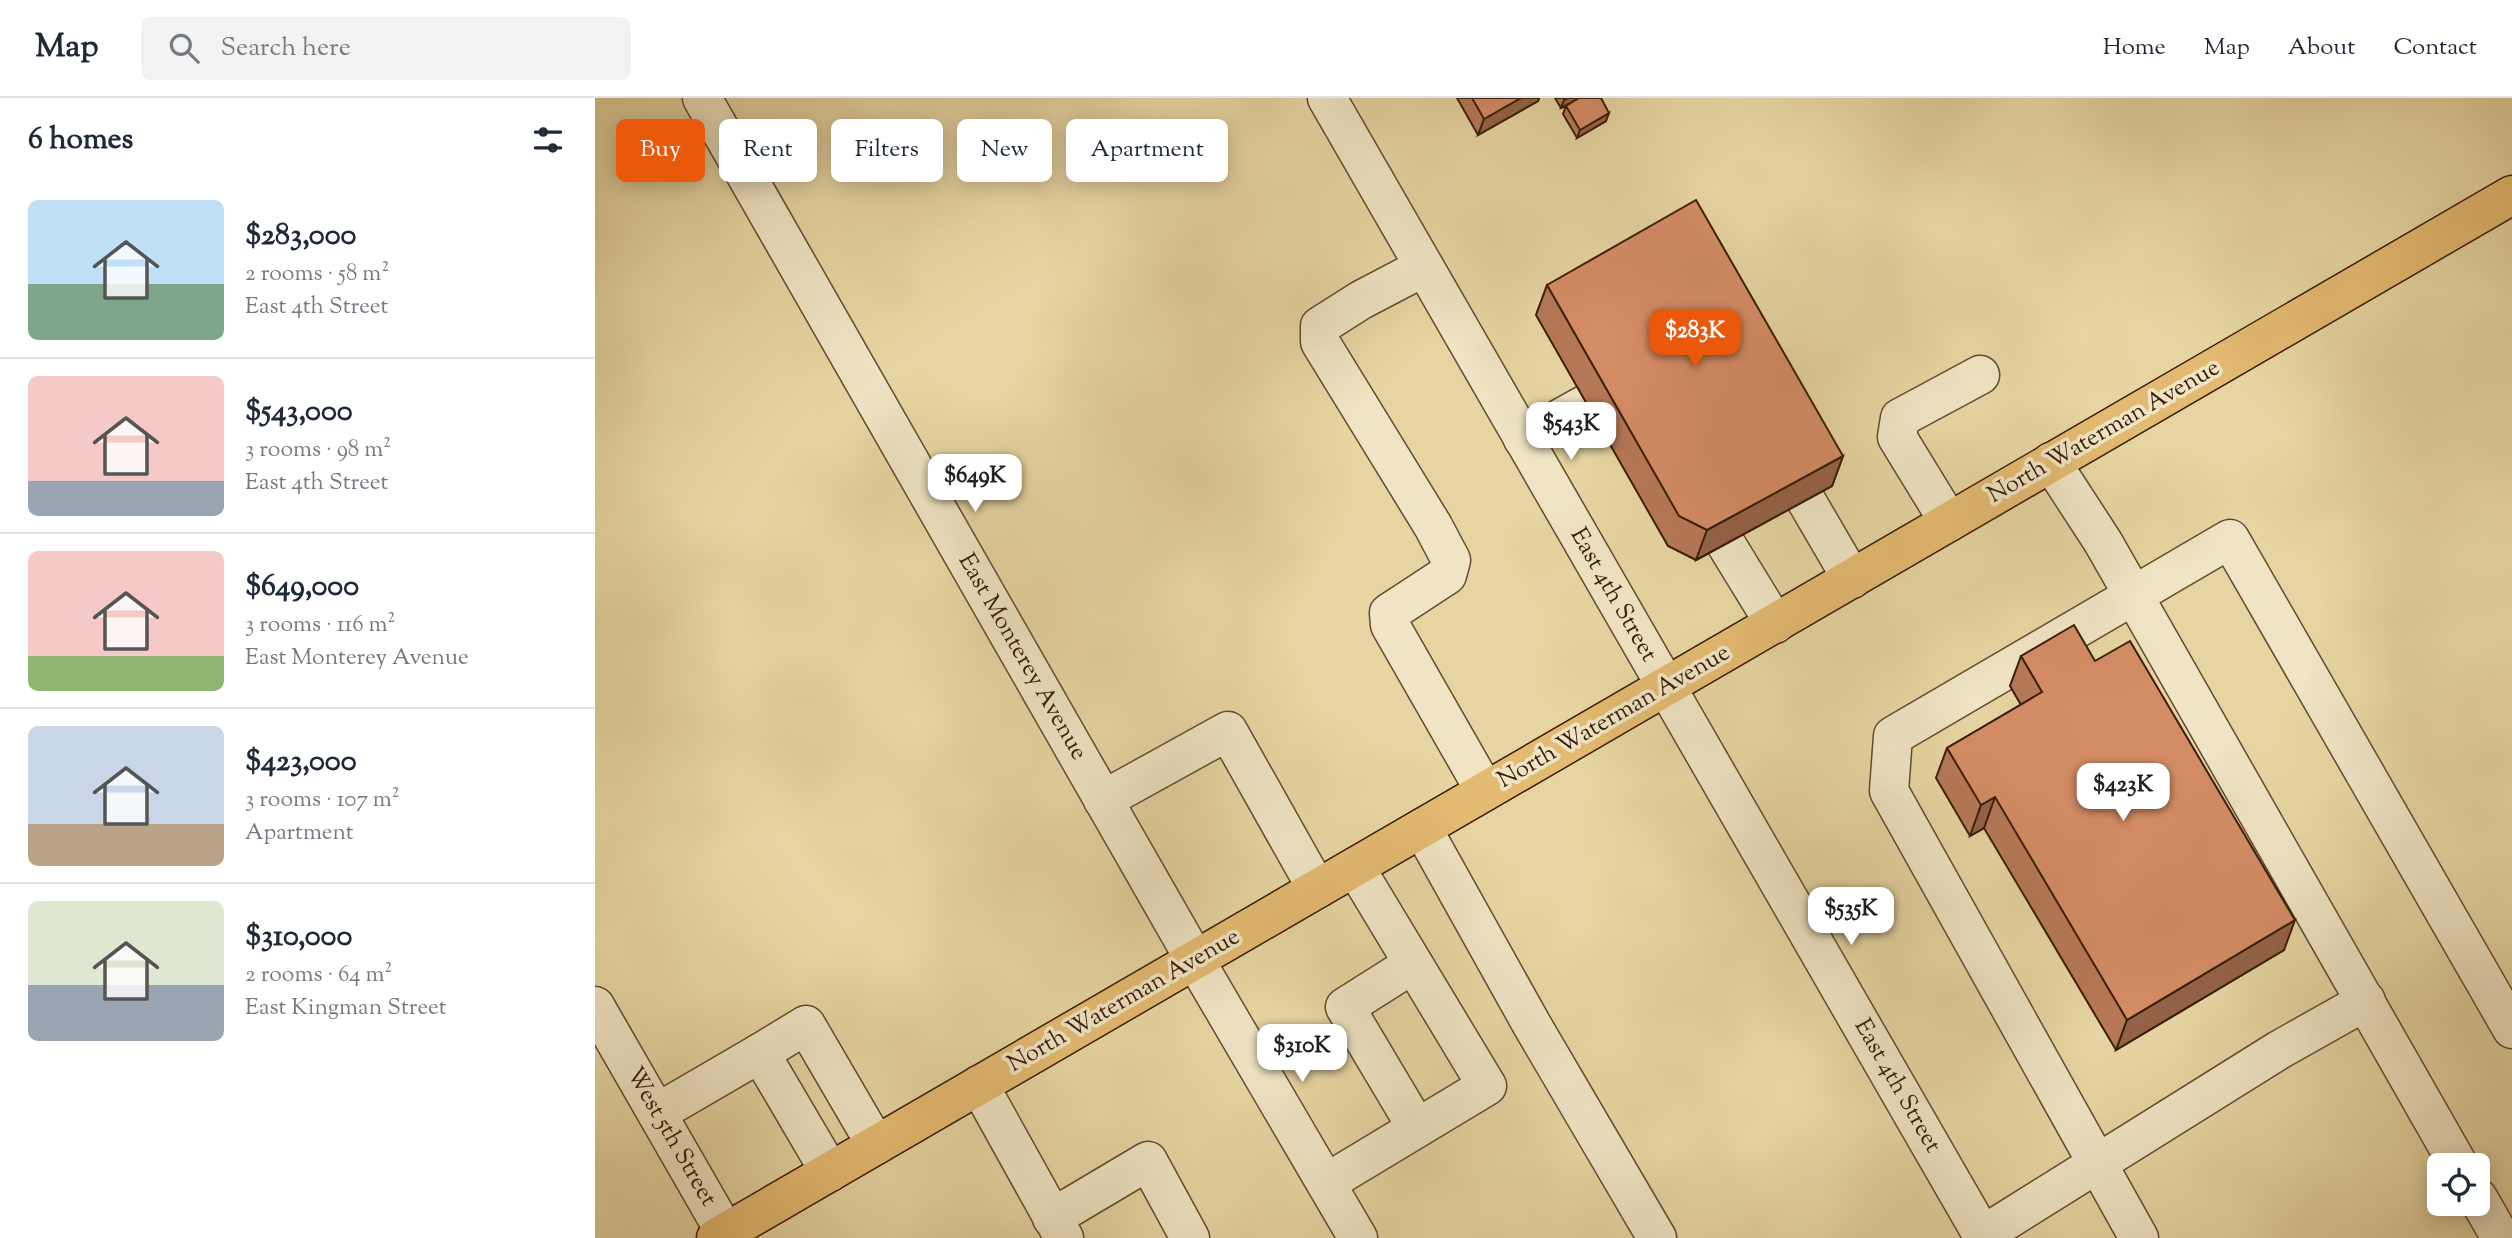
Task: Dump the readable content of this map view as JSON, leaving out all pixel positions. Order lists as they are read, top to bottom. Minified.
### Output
{"streets":{"main road":["North Waterman Avenue"],"street":["East 4th Street","East Monterey Avenue","West 5th Street"]},"crossings":[["North Waterman Avenue","East 4th Street"],["North Waterman Avenue","East Monterey Avenue"],["North Waterman Avenue","West 5th Street"]],"page":{"header":"Map","search":"Search here","nav":["Home","Map","About","Contact"],"heading":"6 homes","chip":["Buy","Rent","Filters","New","Apartment"],"list":[{"name":"$283,000","note":"2 rooms · 58 m² · East 4th Street"},{"name":"$543,000","note":"3 rooms · 98 m² · East 4th Street"},{"name":"$649,000","note":"3 rooms · 116 m² · East Monterey Avenue"},{"name":"$423,000","note":"3 rooms · 107 m² · Apartment"},{"name":"$310,000","note":"2 rooms · 64 m² · East Kingman Street"}],"price":["$283K","$543K","$649K","$423K","$535K","$310K"]}}
